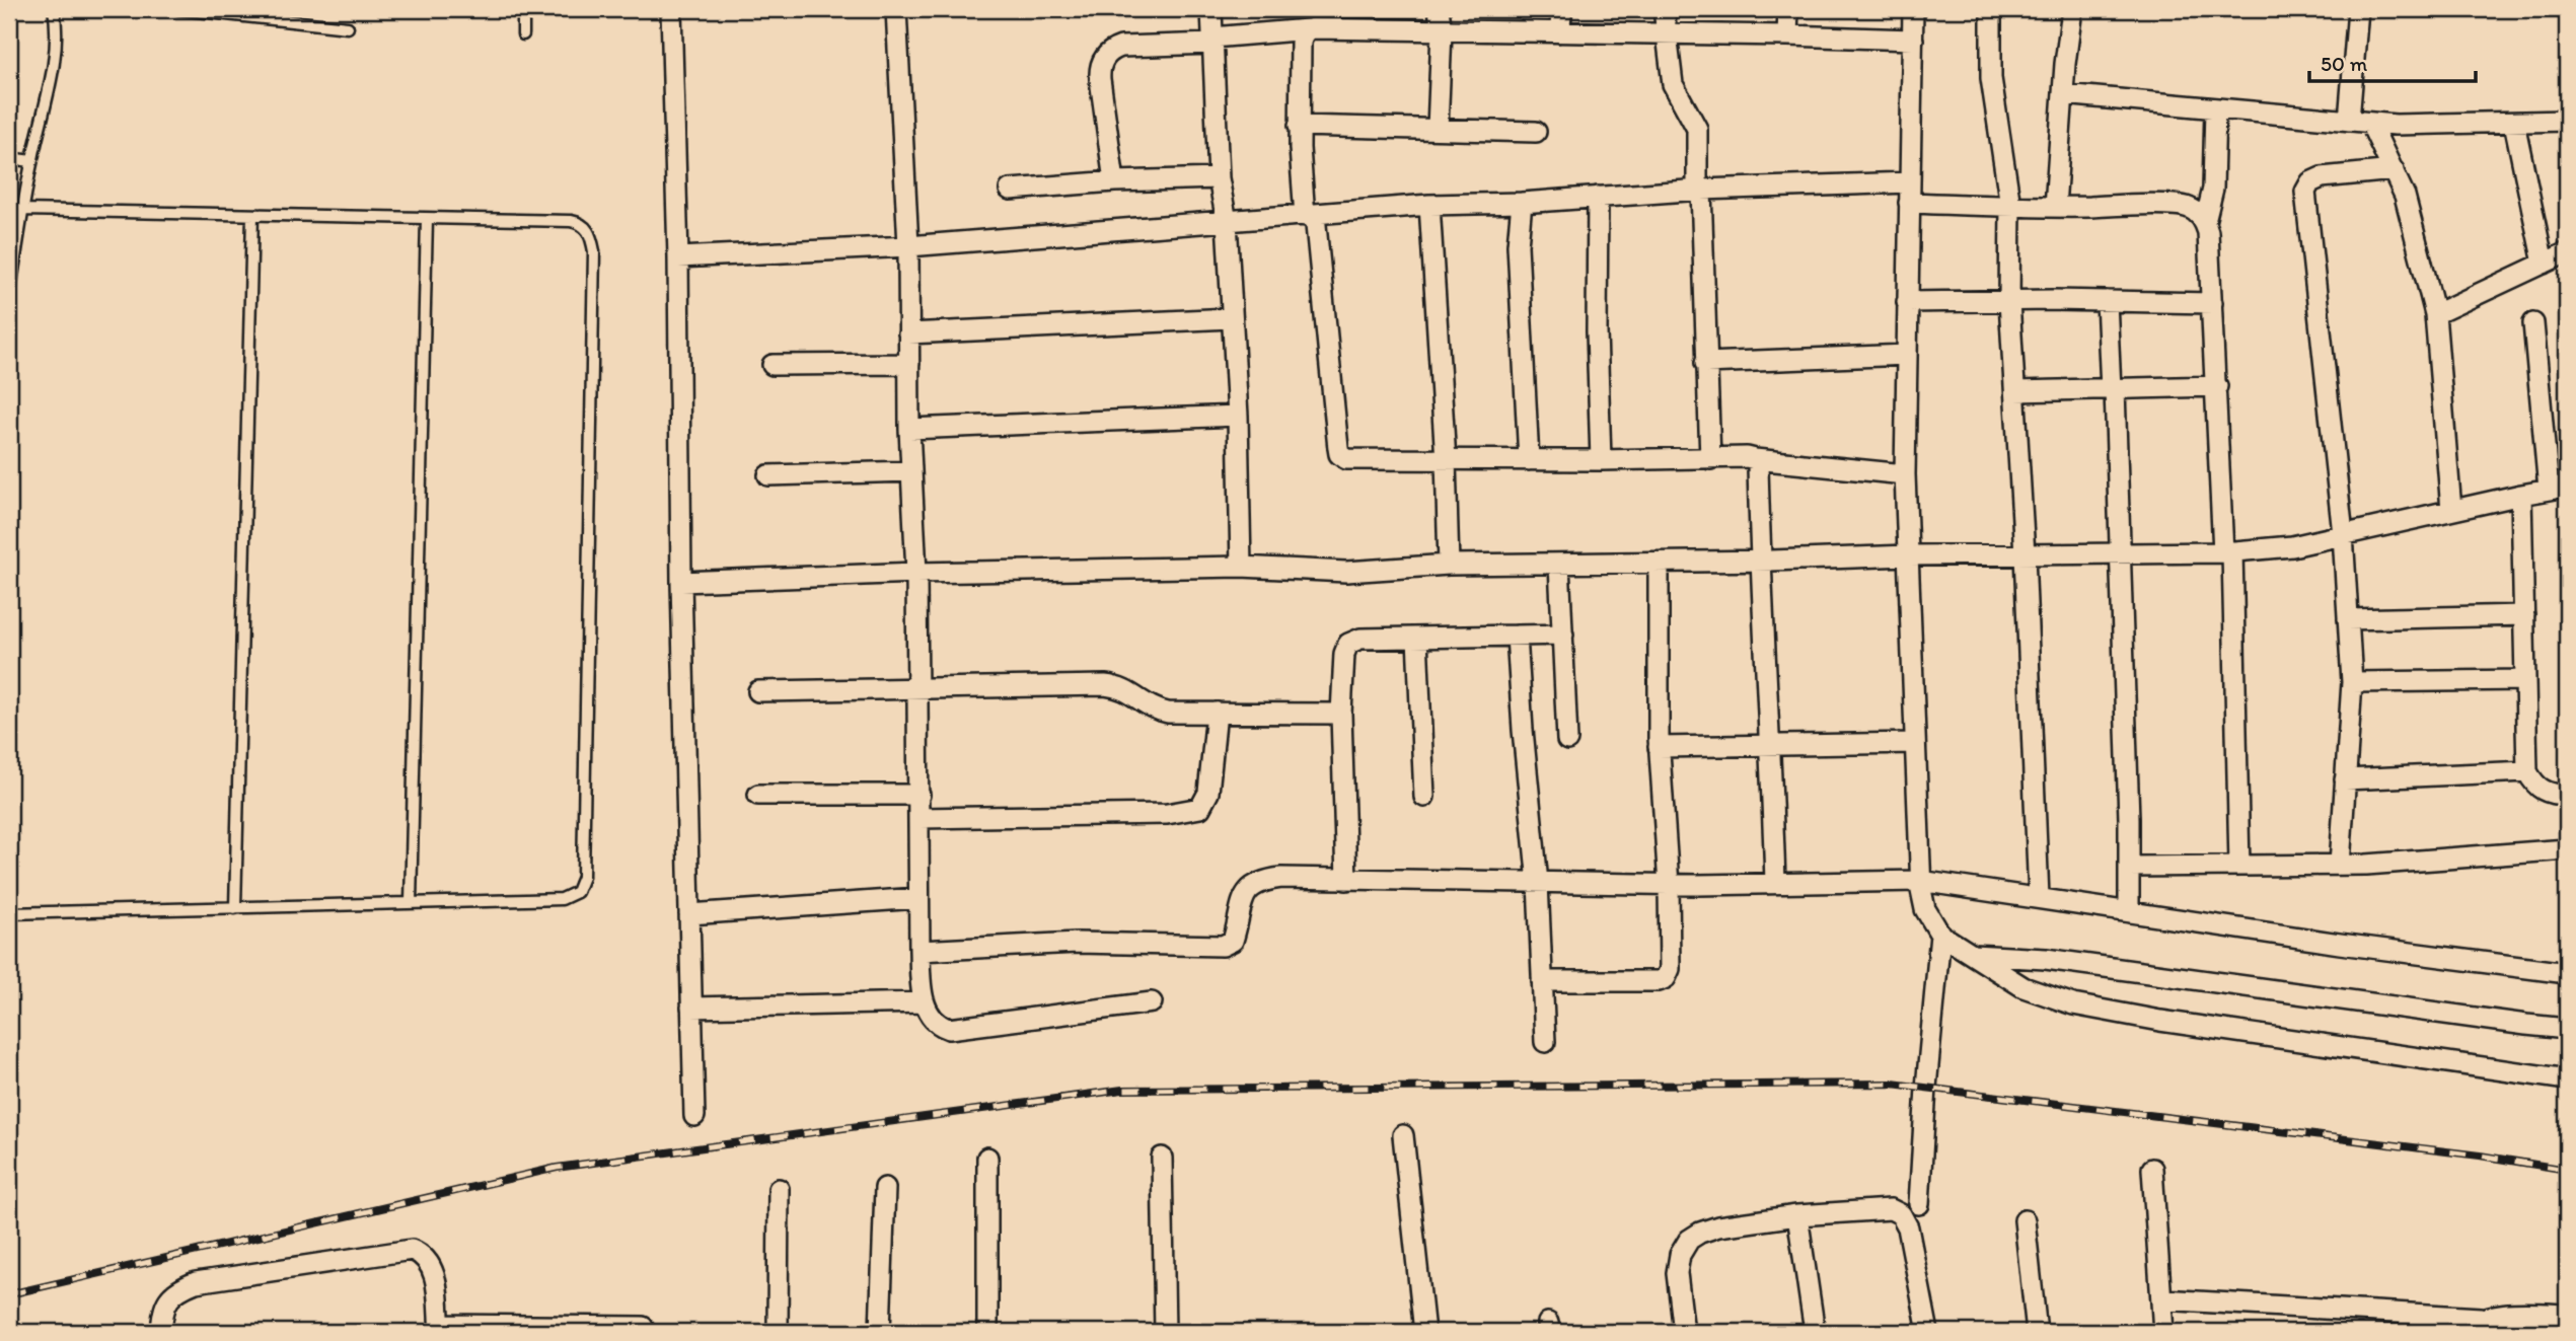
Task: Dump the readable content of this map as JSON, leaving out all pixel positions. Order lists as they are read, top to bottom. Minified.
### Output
{"scale_bar":"50 m"}
